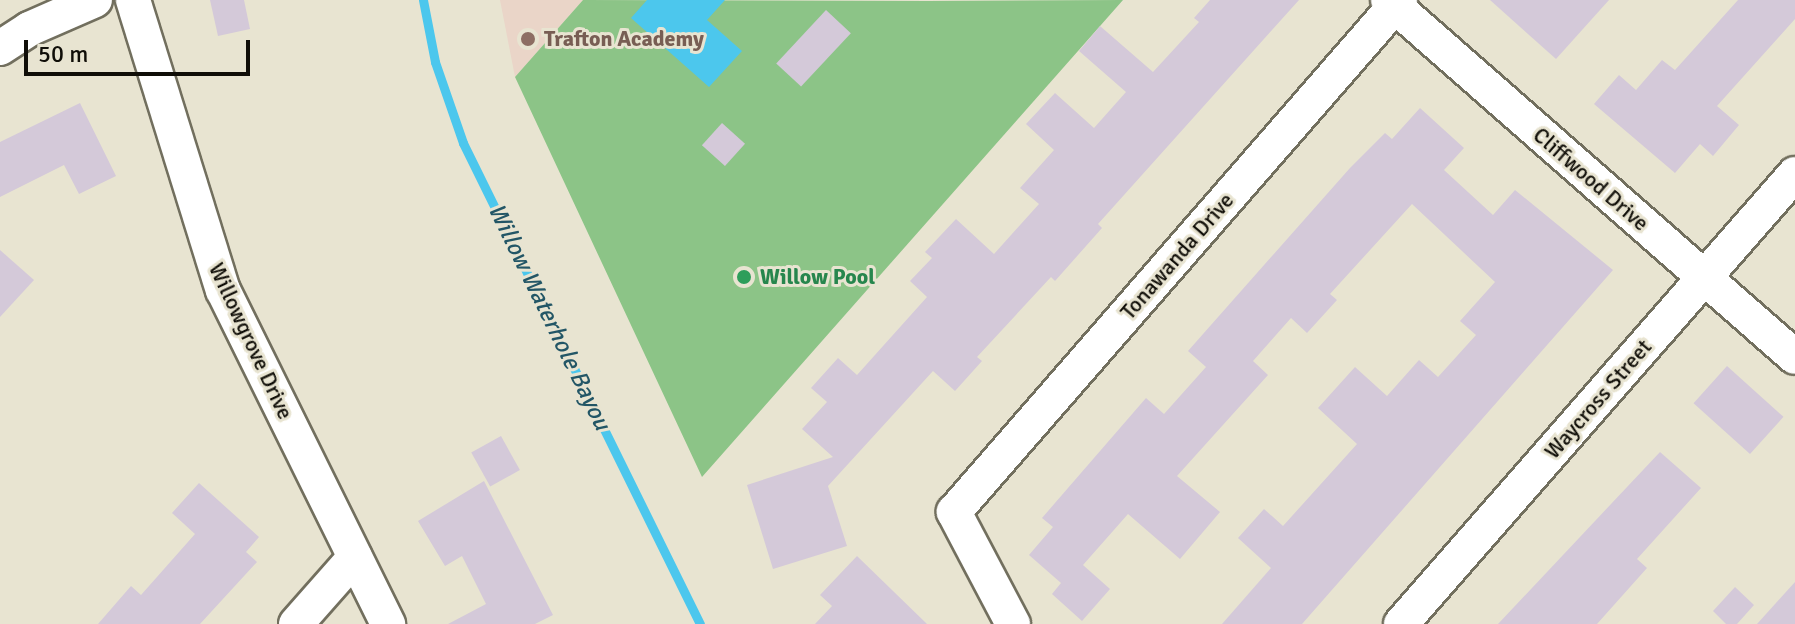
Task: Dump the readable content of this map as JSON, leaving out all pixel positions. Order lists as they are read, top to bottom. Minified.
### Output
{"streets":{"street":["Cliffwood Drive","Tonawanda Drive","Willowgrove Drive","Waycross Street"]},"crossings":[["Cliffwood Drive","Tonawanda Drive"],["Cliffwood Drive","Waycross Street"]],"water":["Willow Waterhole Bayou"],"places":["Trafton Academy","Willow Pool"],"scale_bar":"50 m"}
